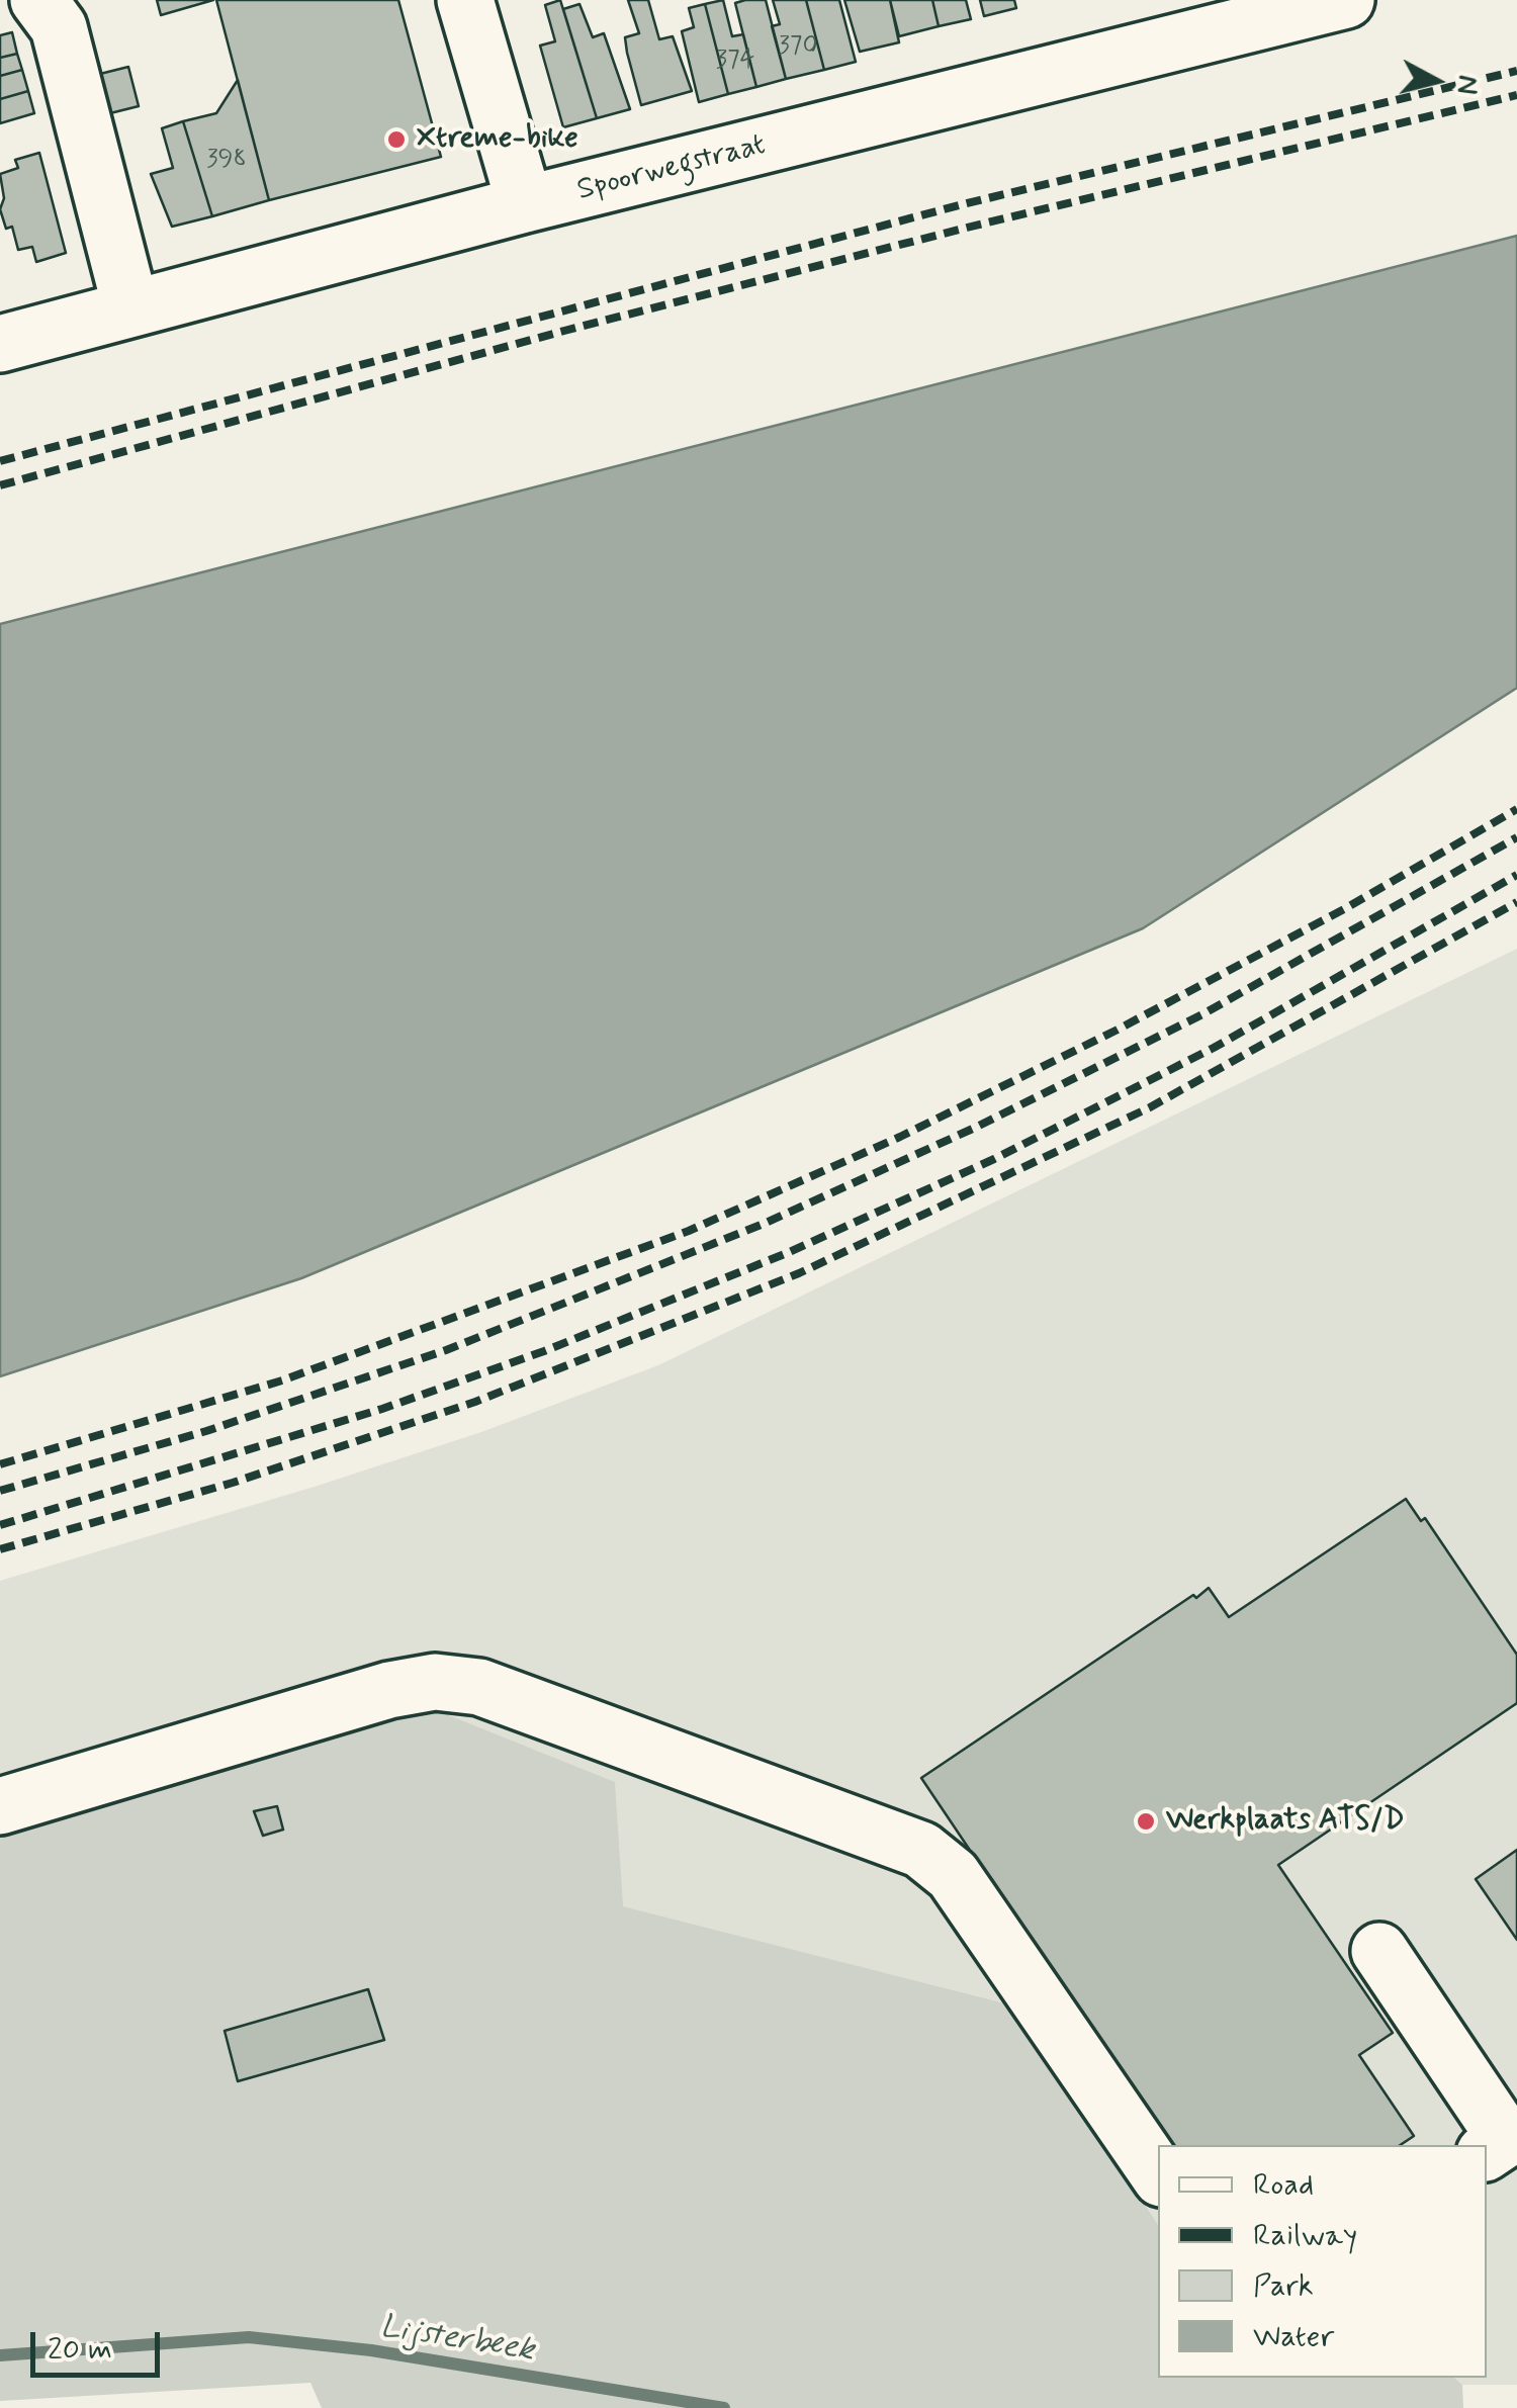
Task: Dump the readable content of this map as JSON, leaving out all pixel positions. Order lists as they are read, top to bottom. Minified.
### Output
{"streets":{"street":["Spoorwegstraat"]},"water":["Lijsterbeek"],"places":["Xtreme-bike","Werkplaats ATS/D"],"house_numbers":["370","374","398"],"legend":["Road","Railway","Park","Water"],"scale_bar":"20 m","north":"right"}
